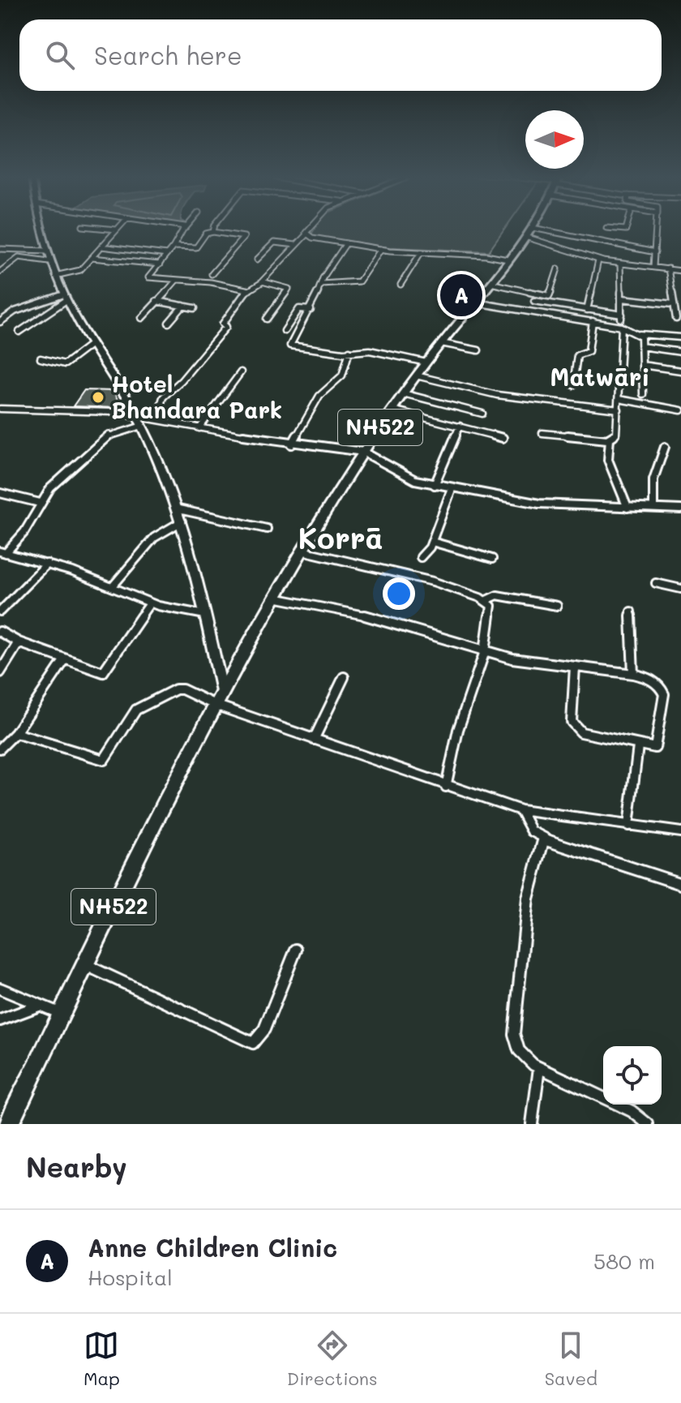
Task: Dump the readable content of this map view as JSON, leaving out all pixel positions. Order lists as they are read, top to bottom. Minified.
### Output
{"streets":{"highway":["NH522"]},"districts":["Matwāri","Korrā"],"places":["Hotel Bhandara Park"],"north":"right","page":{"search":"Search here","pins":"A","heading":"Nearby","list":[{"mark":"A","name":"Anne Children Clinic","note":"Hospital","value":"580 m"}],"nav":["Map","Directions","Saved"]}}
